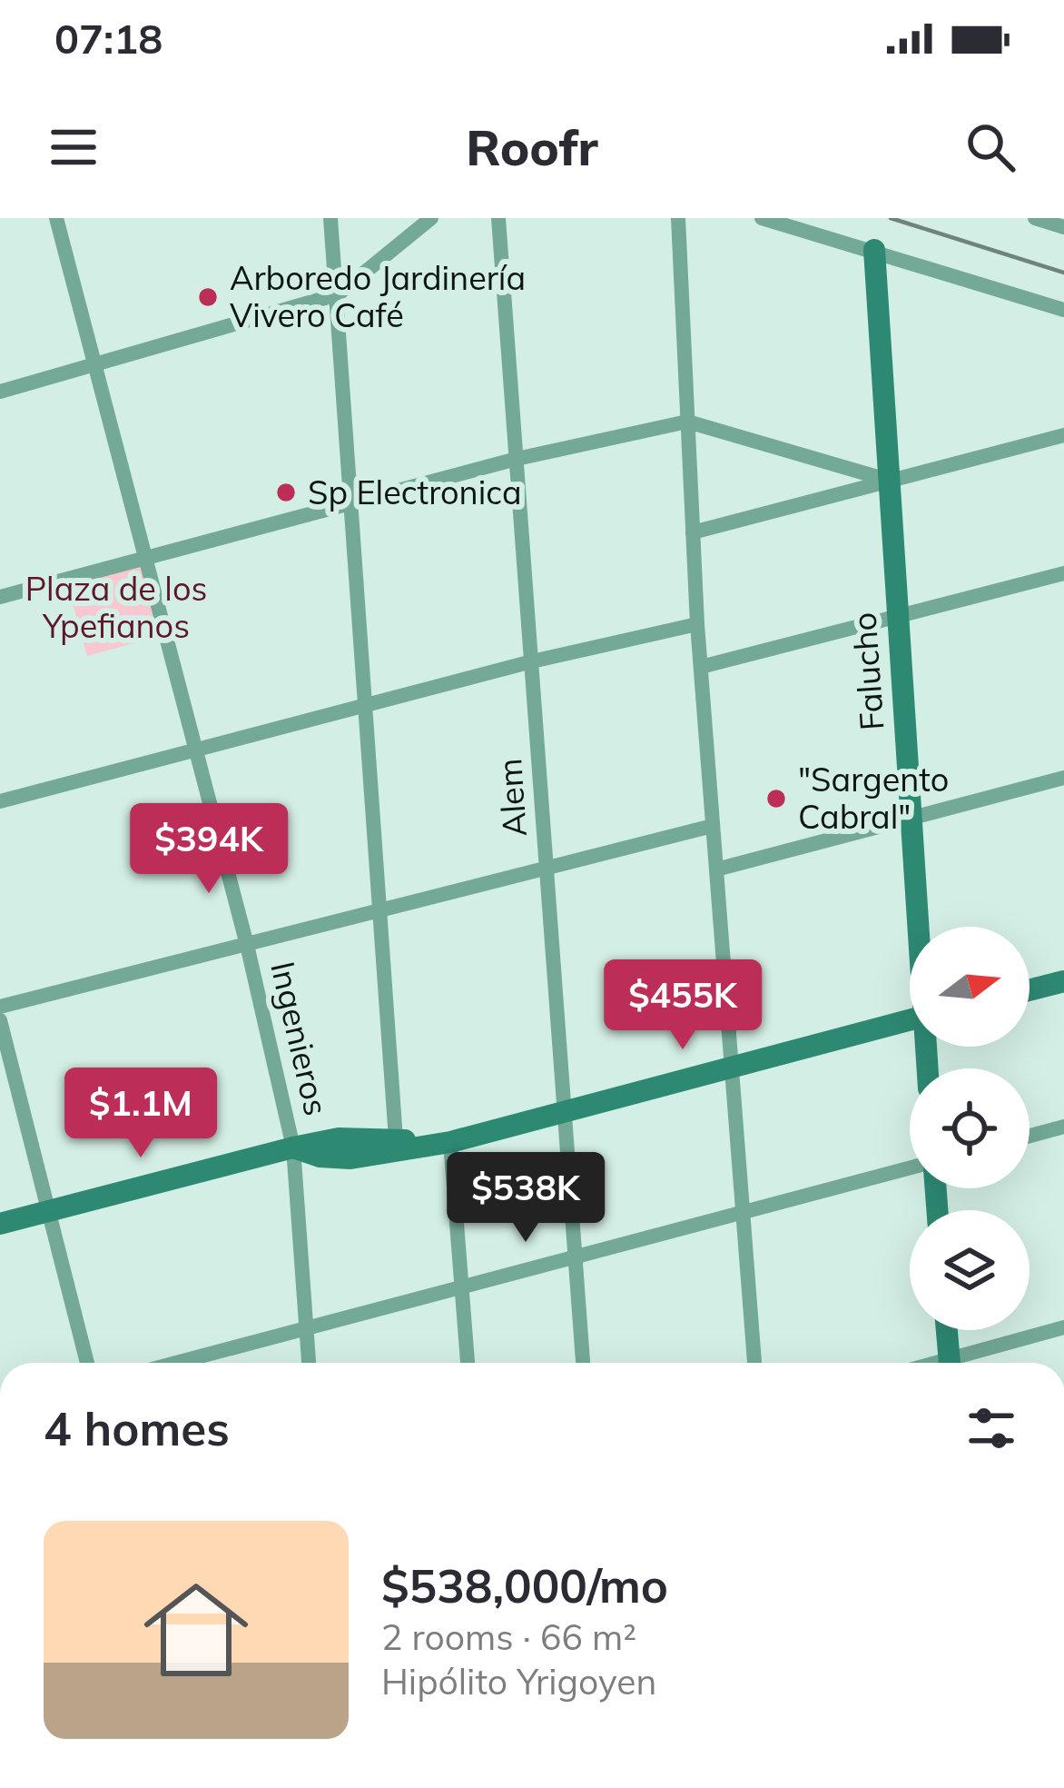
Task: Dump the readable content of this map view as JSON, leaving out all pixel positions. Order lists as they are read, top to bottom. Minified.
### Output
{"streets":{"main road":["Falucho"],"street":["Alem","Ingenieros"]},"parks":["Plaza de los Ypefianos"],"places":["Arboredo Jardinería Vivero Café","Sp Electronica","\"Sargento Cabral\""],"north":"right","page":{"status":"07:18","header":"Roofr","price":["$394K","$455K","$1.1M","$538K"],"heading":"4 homes","list":[{"name":"$538,000/mo","note":"2 rooms · 66 m² · Hipólito Yrigoyen"}]}}
